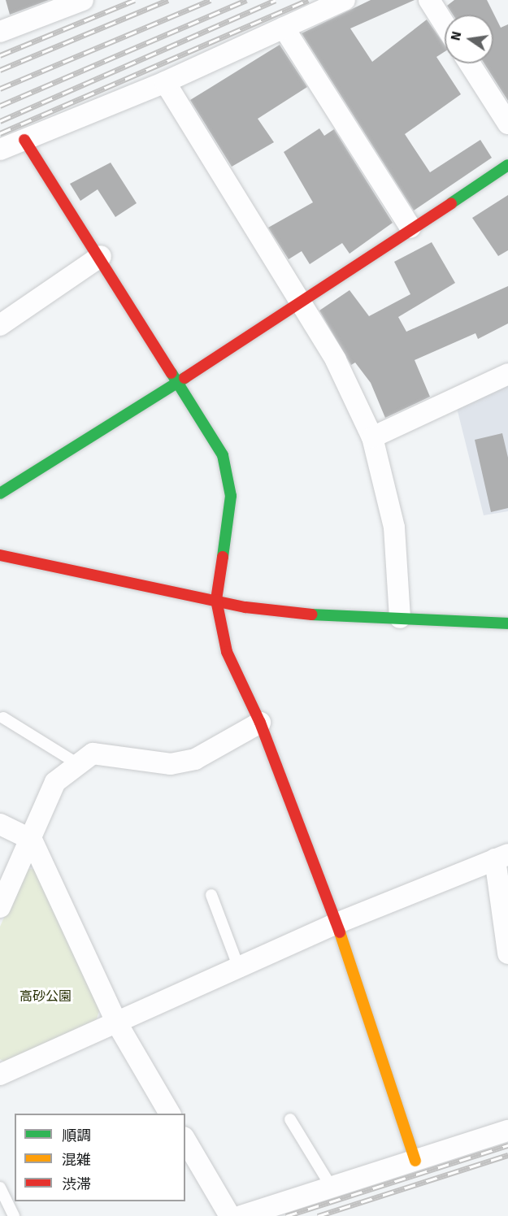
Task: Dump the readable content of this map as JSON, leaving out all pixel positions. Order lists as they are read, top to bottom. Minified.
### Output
{"parks":["高砂公園"],"legend":["順調","混雑","渋滞"],"north":"left"}
